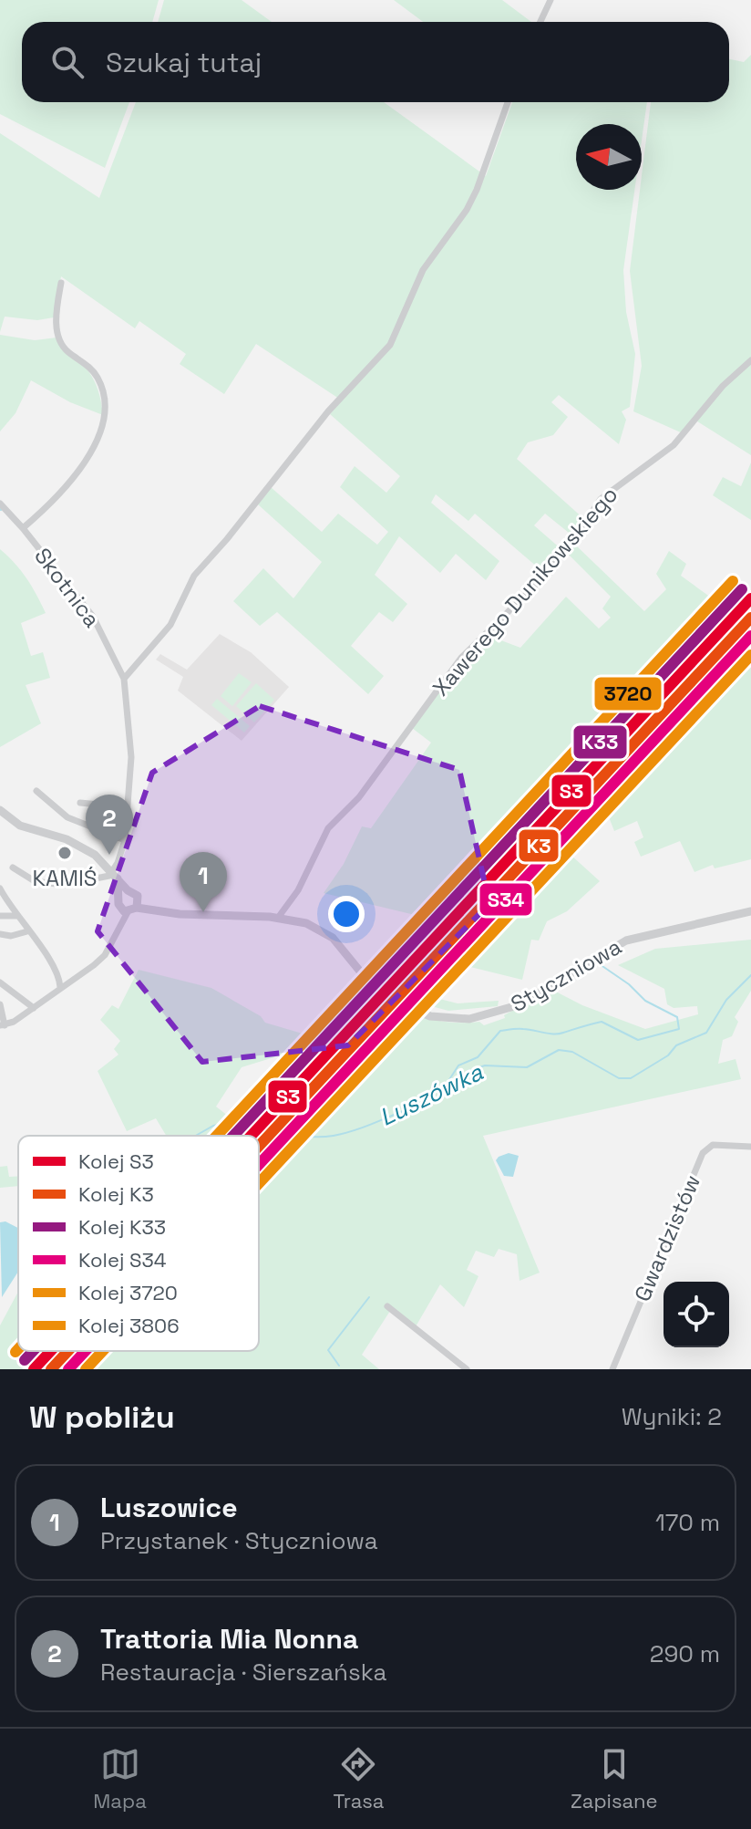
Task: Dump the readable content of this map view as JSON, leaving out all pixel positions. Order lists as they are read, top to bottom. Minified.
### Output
{"streets":{"street":["Skotnica","Xawerego Dunikowskiego","Styczniowa","Gwardzistów"]},"crossings":[["Xawerego Dunikowskiego","Styczniowa"]],"water":["Luszówka"],"places":["KAMIŚ"],"lines":["rail line 3720","rail line K33","rail line S3","rail line K3","rail line S34","rail line 3806"],"legend":["Kolej S3","Kolej K3","Kolej K33","Kolej S34","Kolej 3720","Kolej 3806"],"north":"left","page":{"search":"Szukaj tutaj","pins":["2","1"],"heading":["W pobliżu","Wyniki: 2"],"list":[{"mark":"1","name":"Luszowice","note":"Przystanek · Styczniowa","value":"170 m"},{"mark":"2","name":"Trattoria Mia Nonna","note":"Restauracja · Sierszańska","value":"290 m"}],"nav":["Mapa","Trasa","Zapisane"]}}
